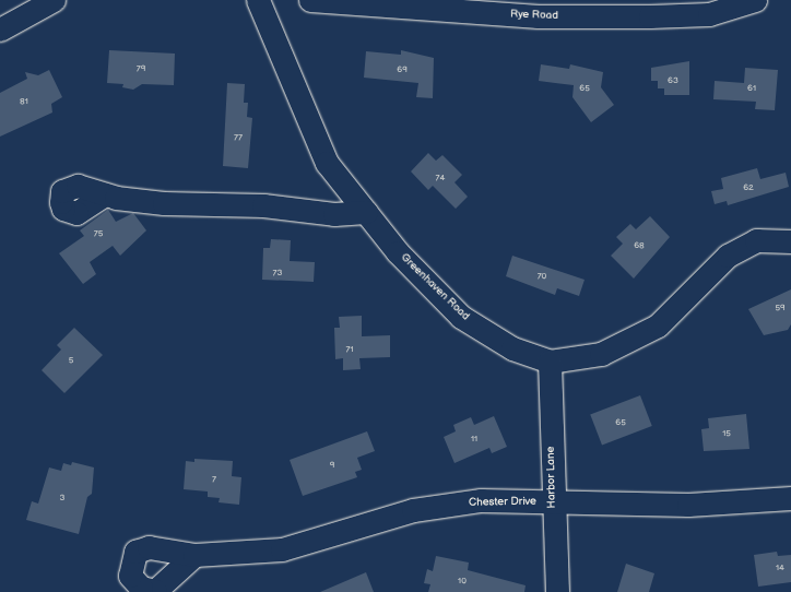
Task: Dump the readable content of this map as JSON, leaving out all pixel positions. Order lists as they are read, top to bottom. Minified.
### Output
{"streets":{"street":["Rye Road","Greenhaven Road","Harbor Lane","Chester Drive"]},"crossings":[["Greenhaven Road","Harbor Lane"],["Harbor Lane","Chester Drive"]],"house_numbers":["79","69","63","65","61","81","77","74","62","75","68","73","70","59","71","5","65","15","11","9","7","3","14","10"]}
